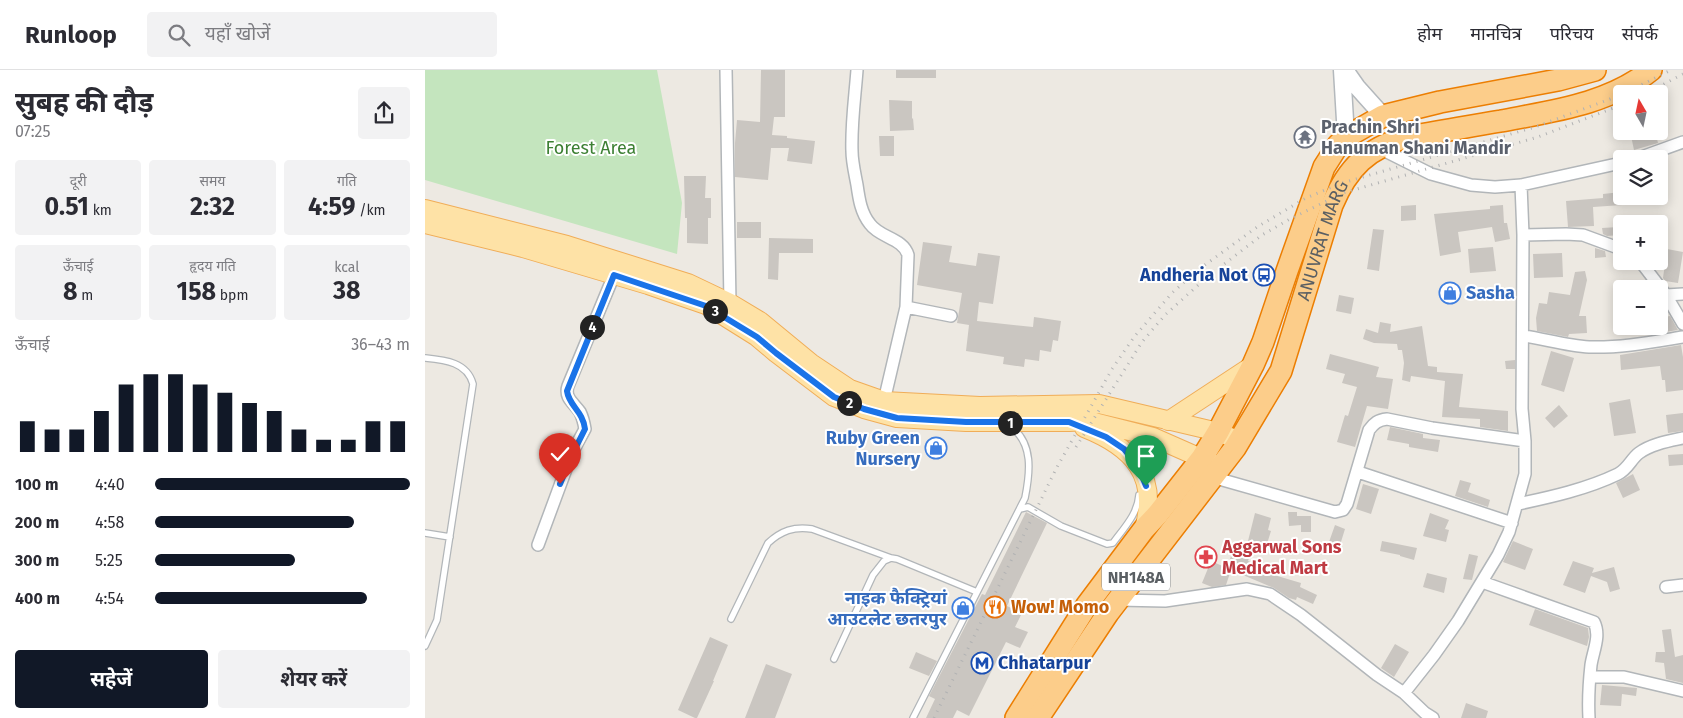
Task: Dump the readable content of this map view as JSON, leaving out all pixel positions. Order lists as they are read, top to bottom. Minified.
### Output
{"streets":{"highway":["ANUVRAT MARG","NH148A"]},"crossings":[["ANUVRAT MARG","NH148A"]],"parks":["Forest Area"],"places":{"temple":["Prachin Shri Hanuman Shani Mandir"],"bus stop":["Andheria Not"],"shop":["Sasha","Ruby Green Nursery","नाइक फैक्ट्रियां आउटलेट छतरपुर"],"pharmacy":["Aggarwal Sons Medical Mart"],"restaurant":["Wow! Momo"],"metro station":["Chhatarpur"]},"north":"top","page":{"header":"Runloop","search":"यहाँ खोजें","nav":["होम","मानचित्र","परिचय","संपर्क"],"heading":["सुबह की दौड़","07:25"],"map_buttons":["+","−"],"stats":[["दूरी","0.51 km"],["समय","2:32"],["गति","4:59 /km"],["ऊँचाई","8 m"],["हृदय गति","158 bpm"],["kcal","38"]],"pins":["3","4","2","1"],"chart":["ऊँचाई","36–43 m"],"list":[{"name":"100 m","note":"4:40"},{"name":"200 m","note":"4:58"},{"name":"300 m","note":"5:25"},{"name":"400 m","note":"4:54"}],"buttons":["सहेजें","शेयर करें"]}}
